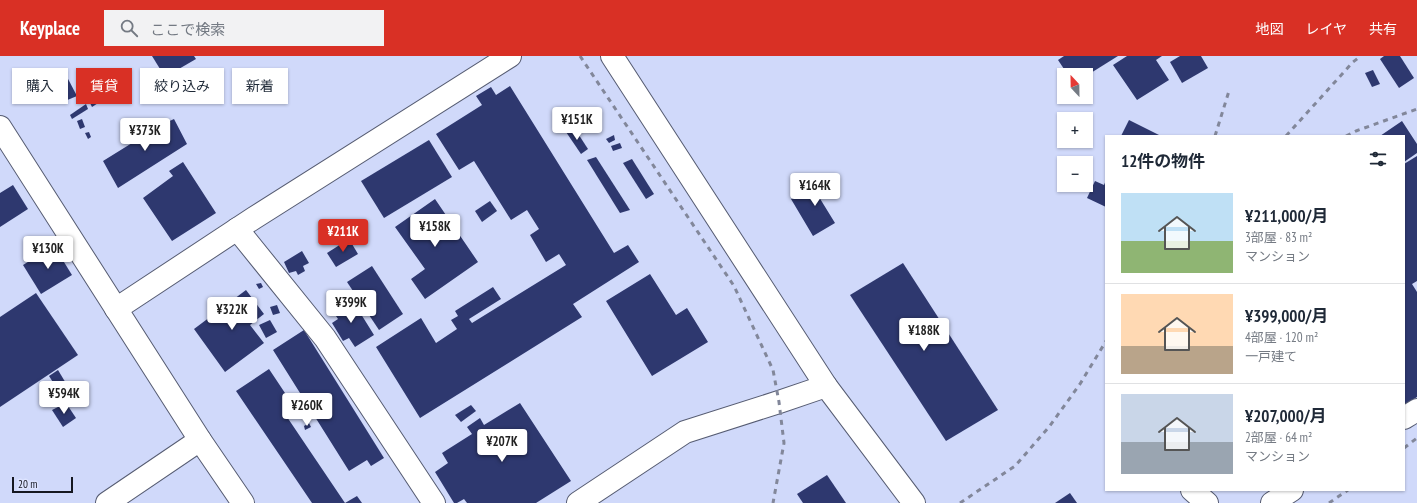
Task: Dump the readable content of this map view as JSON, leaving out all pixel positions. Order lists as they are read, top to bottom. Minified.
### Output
{"scale_bar":"20 m","north":"top","page":{"header":"Keyplace","search":"ここで検索","nav":["地図","レイヤ","共有"],"map_buttons":["+","−"],"chip":["購入","賃貸","絞り込み","新着"],"price":["¥151K","¥373K","¥164K","¥158K","¥211K","¥130K","¥399K","¥322K","¥188K","¥594K","¥260K","¥207K"],"heading":"12件の物件","list":[{"name":"¥211,000/月","note":"3部屋 · 83 m² · マンション"},{"name":"¥399,000/月","note":"4部屋 · 120 m² · 一戸建て"},{"name":"¥207,000/月","note":"2部屋 · 64 m² · マンション"}],"scale":"20 m"}}
